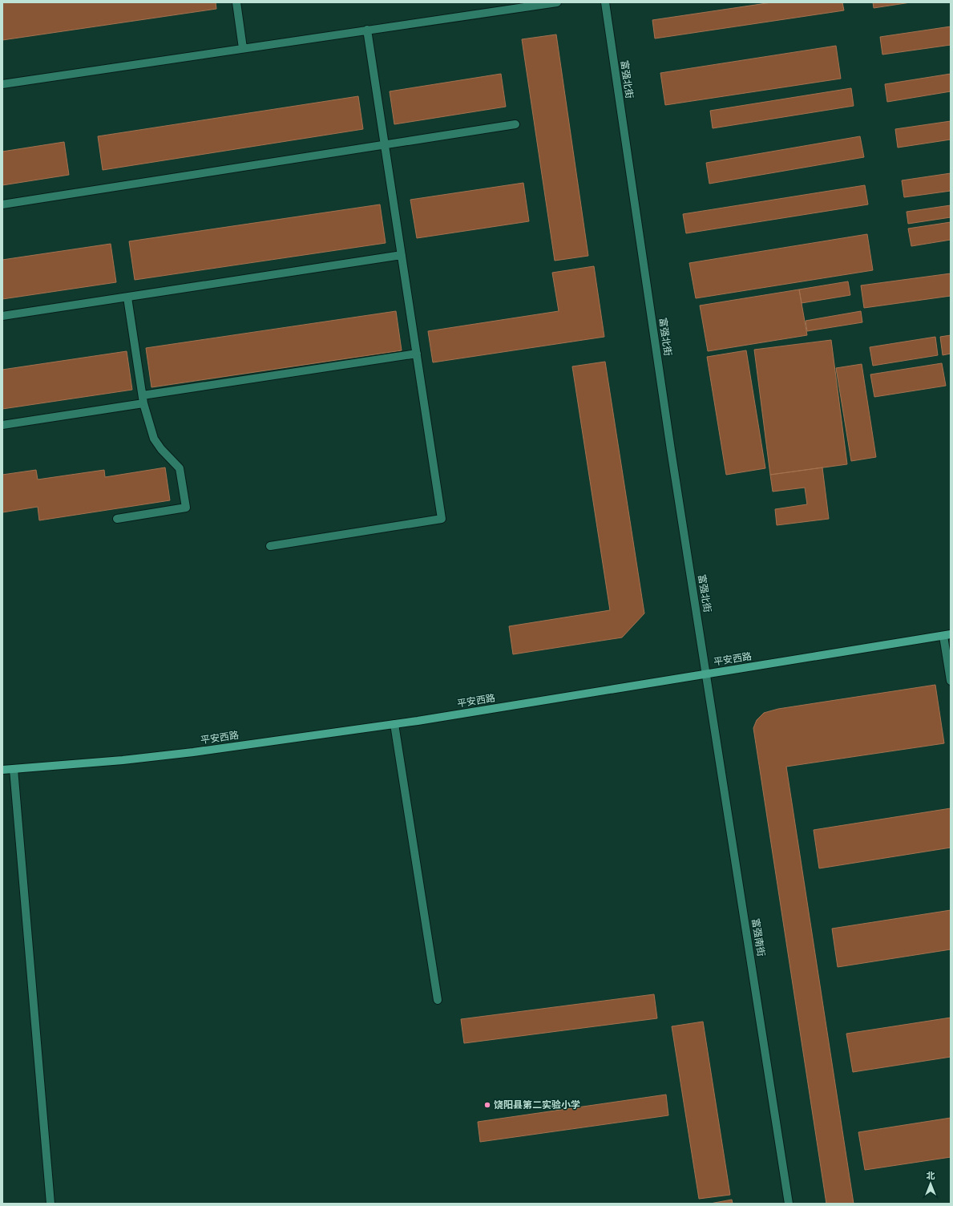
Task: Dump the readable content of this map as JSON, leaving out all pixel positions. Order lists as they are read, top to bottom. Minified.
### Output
{"streets":{"main road":["平安西路"],"street":["富强北街","富强南街"]},"crossings":[["富强北街","平安西路"],["富强北街","富强南街"],["平安西路","富强南街"]],"places":["饶阳县第二实验小学"],"north":"top"}
